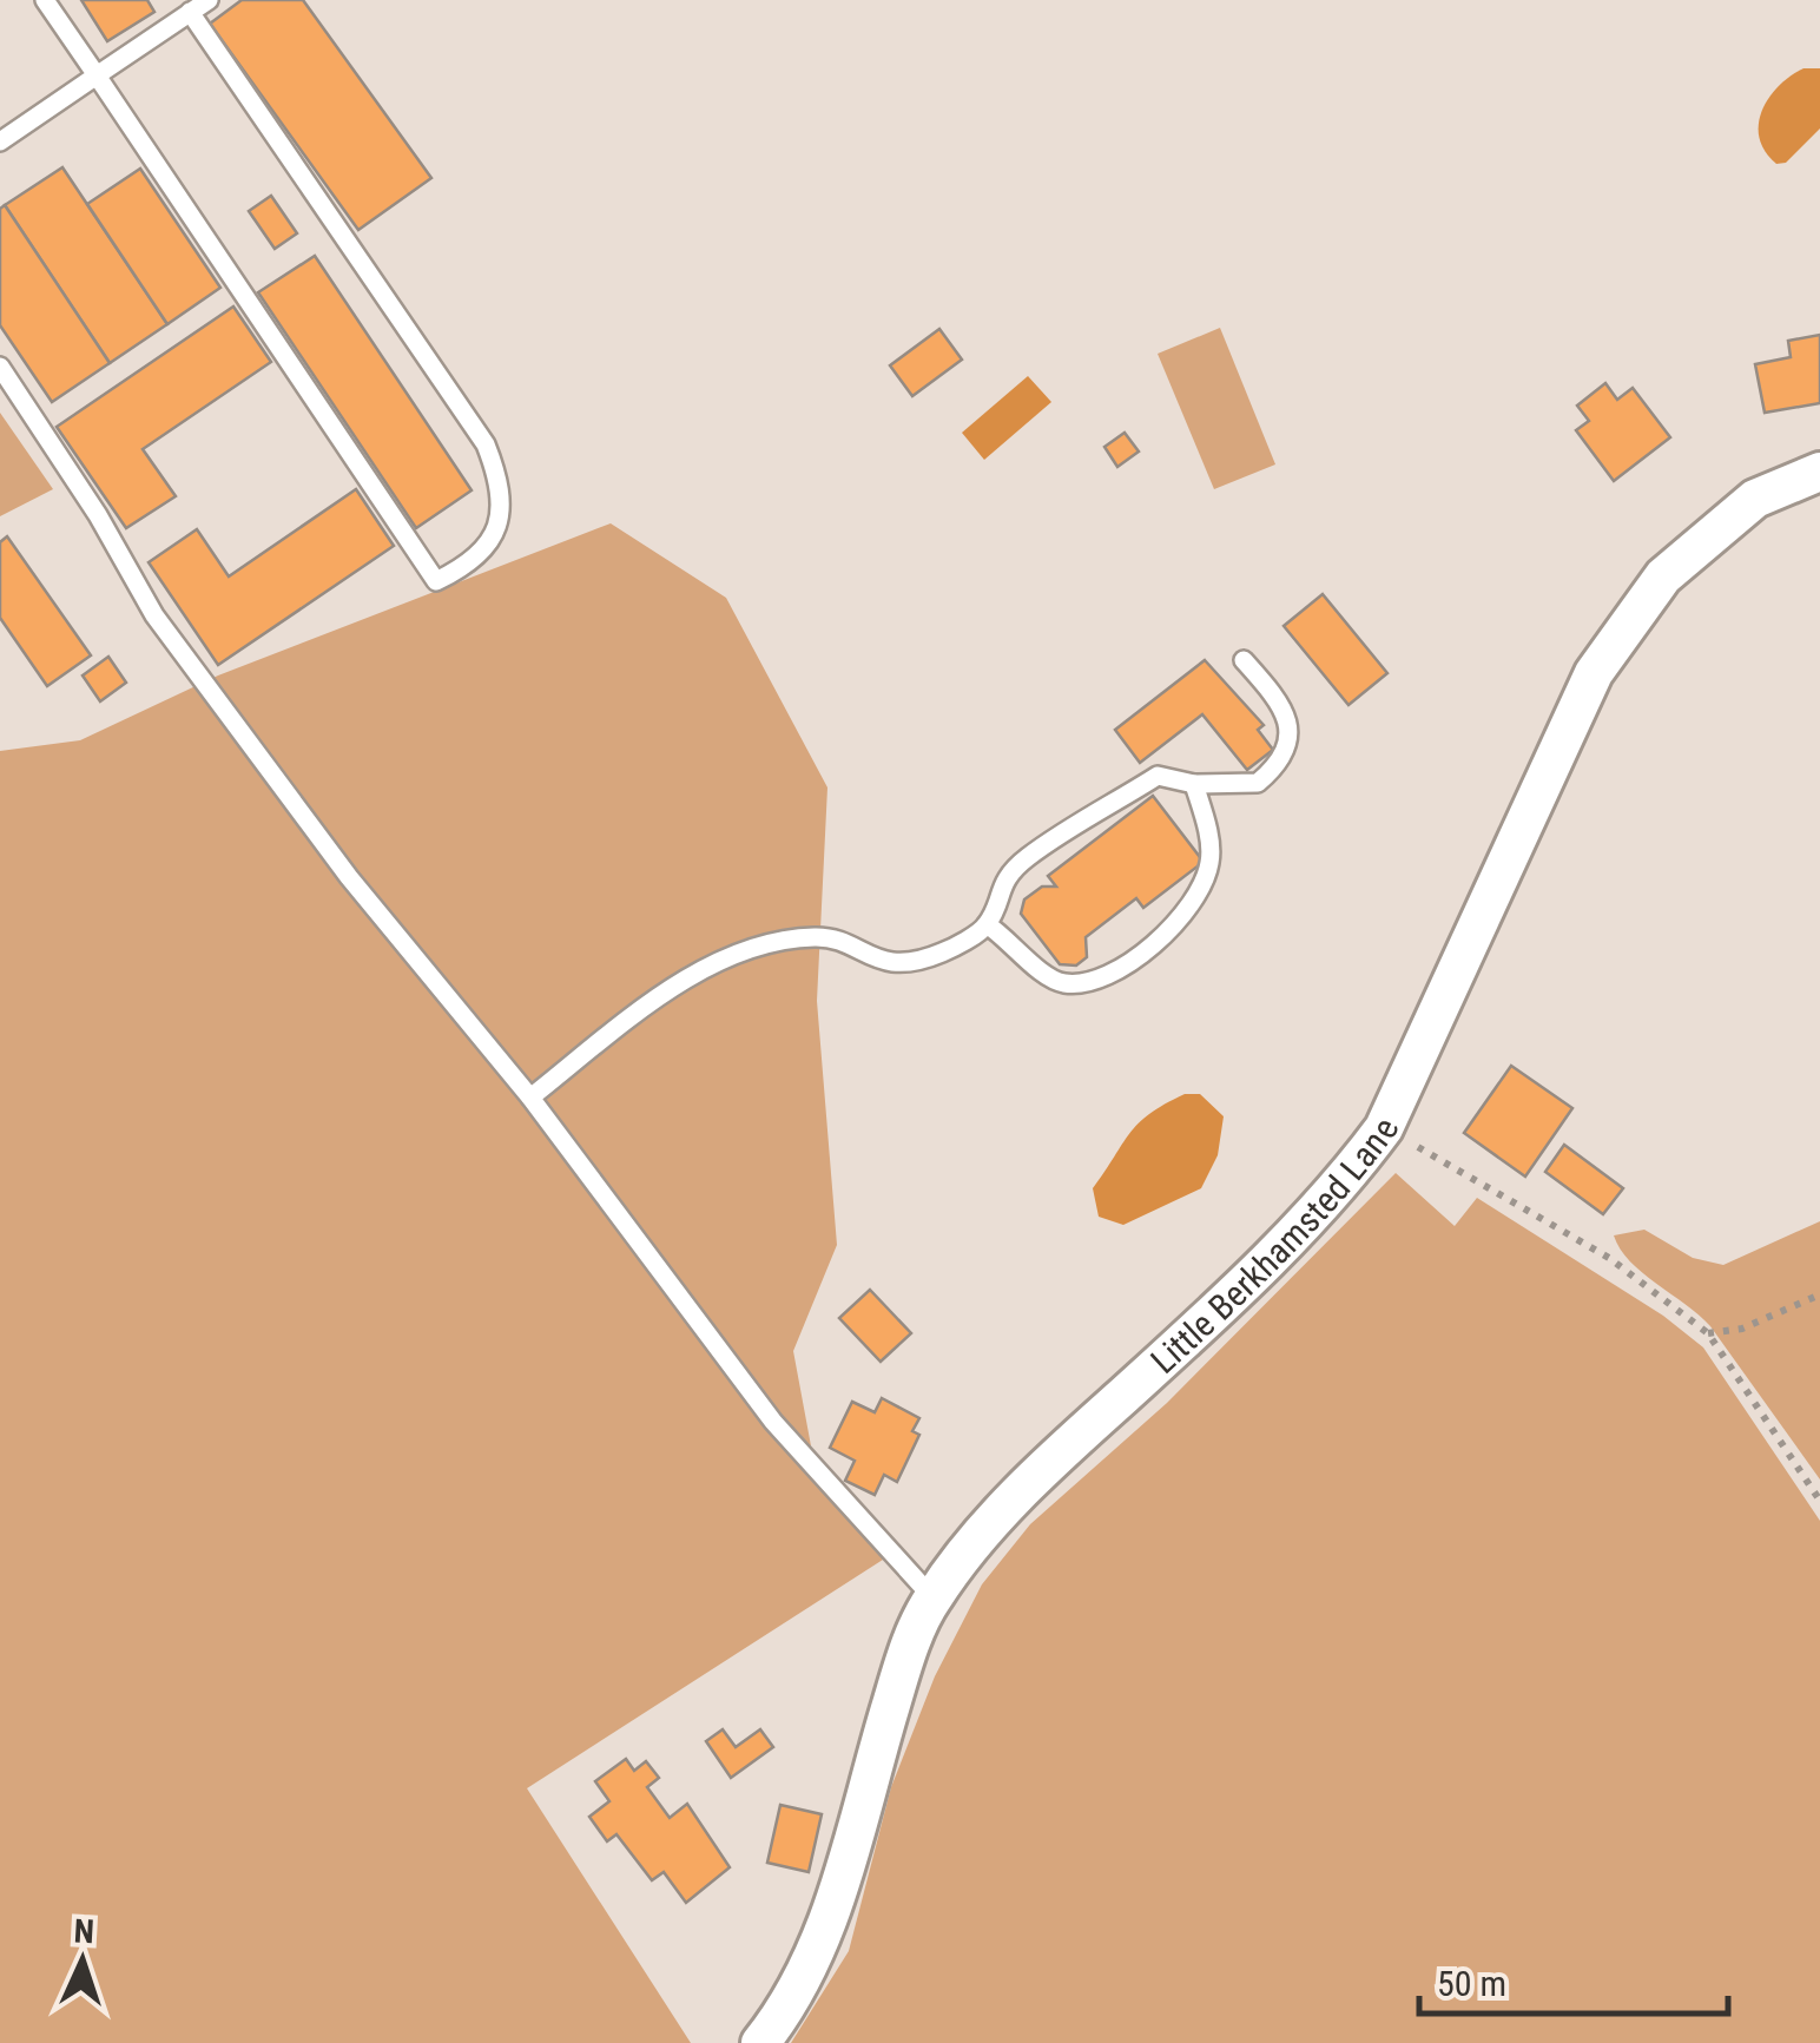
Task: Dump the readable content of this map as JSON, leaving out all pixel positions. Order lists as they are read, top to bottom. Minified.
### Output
{"streets":{"street":["Little Berkhamsted Lane"]},"scale_bar":"50 m","north":"top"}
